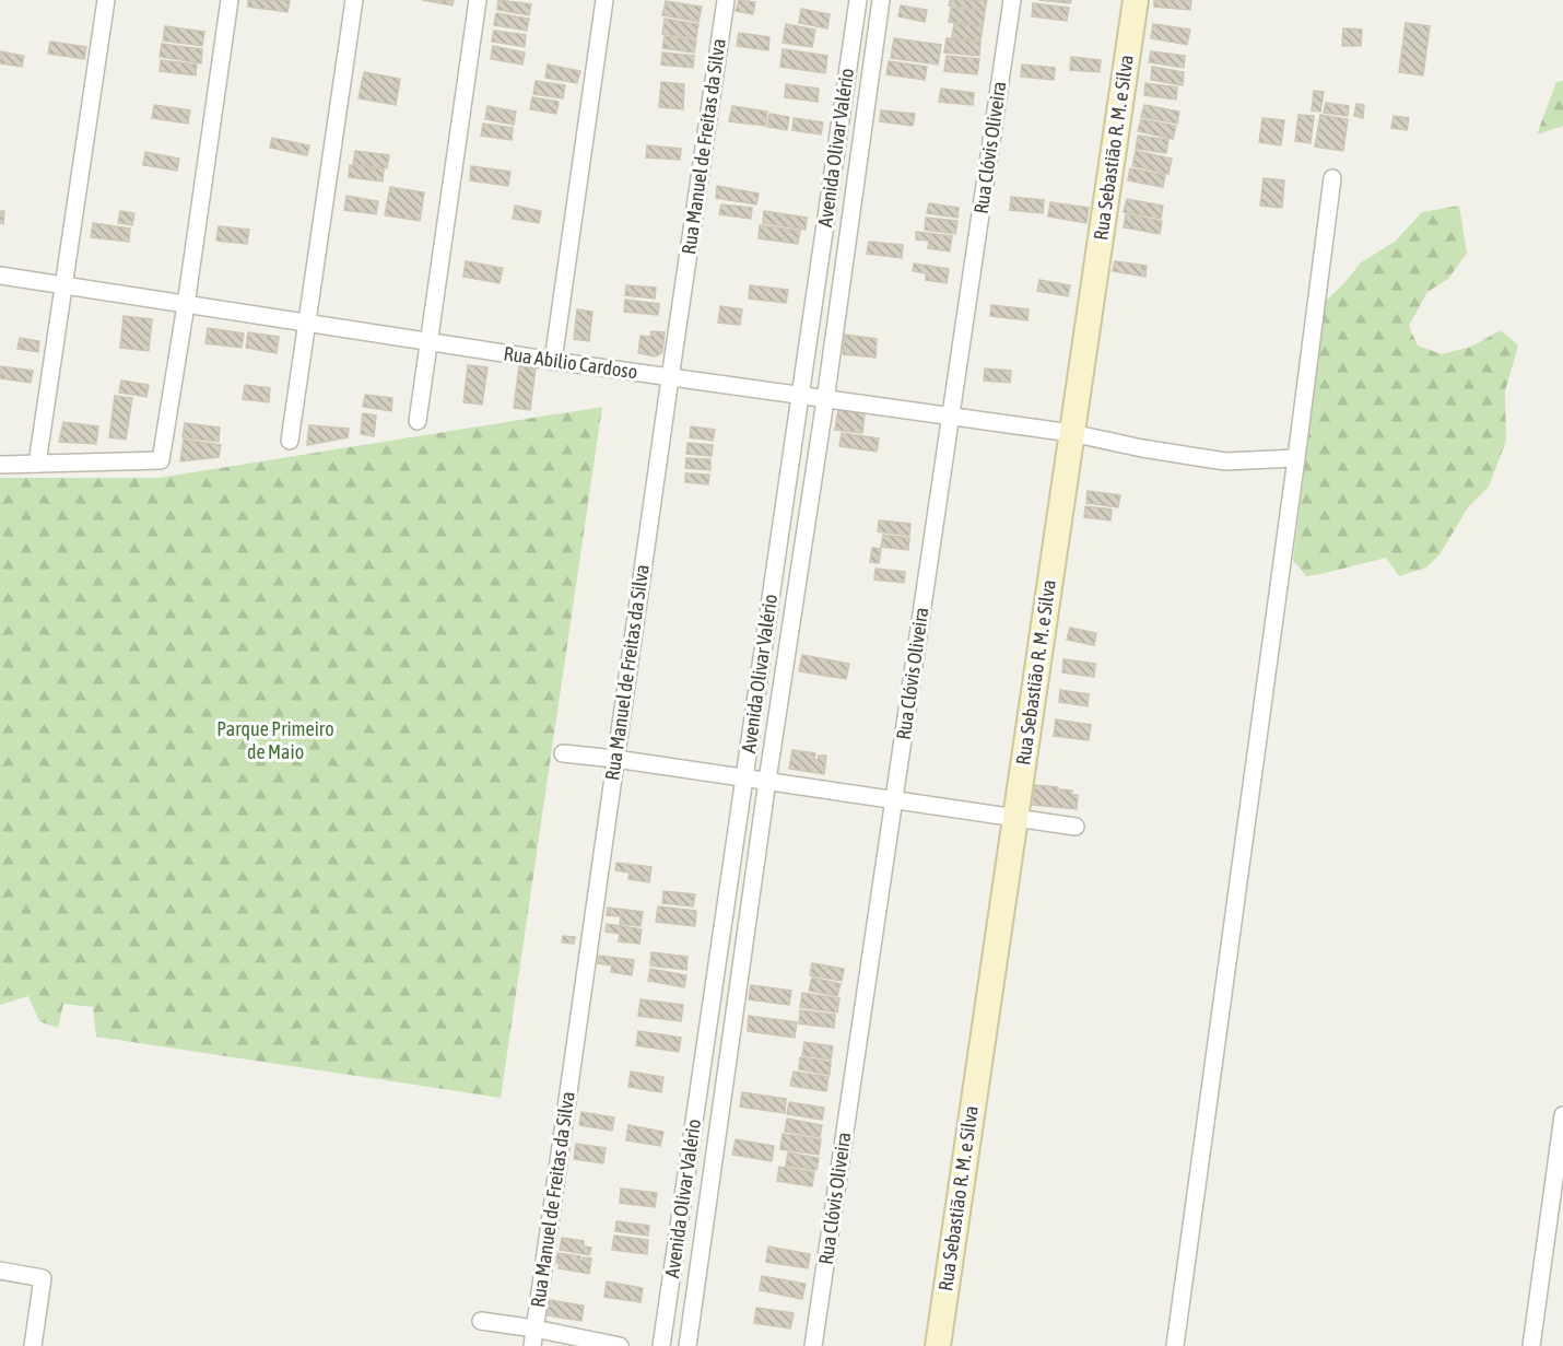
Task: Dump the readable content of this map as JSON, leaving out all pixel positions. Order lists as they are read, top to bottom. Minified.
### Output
{"streets":{"street":["Rua Manuel de Freitas da Silva","Avenida Olivar Valério","Rua Clóvis Oliveira","Rua Sebastião R. M. e Silva","Rua Abilio Cardoso"]},"crossings":[["Rua Manuel de Freitas da Silva","Rua Abilio Cardoso"],["Avenida Olivar Valério","Rua Abilio Cardoso"],["Rua Clóvis Oliveira","Rua Abilio Cardoso"],["Rua Sebastião R. M. e Silva","Rua Abilio Cardoso"]],"parks":["Parque Primeiro de Maio"]}
